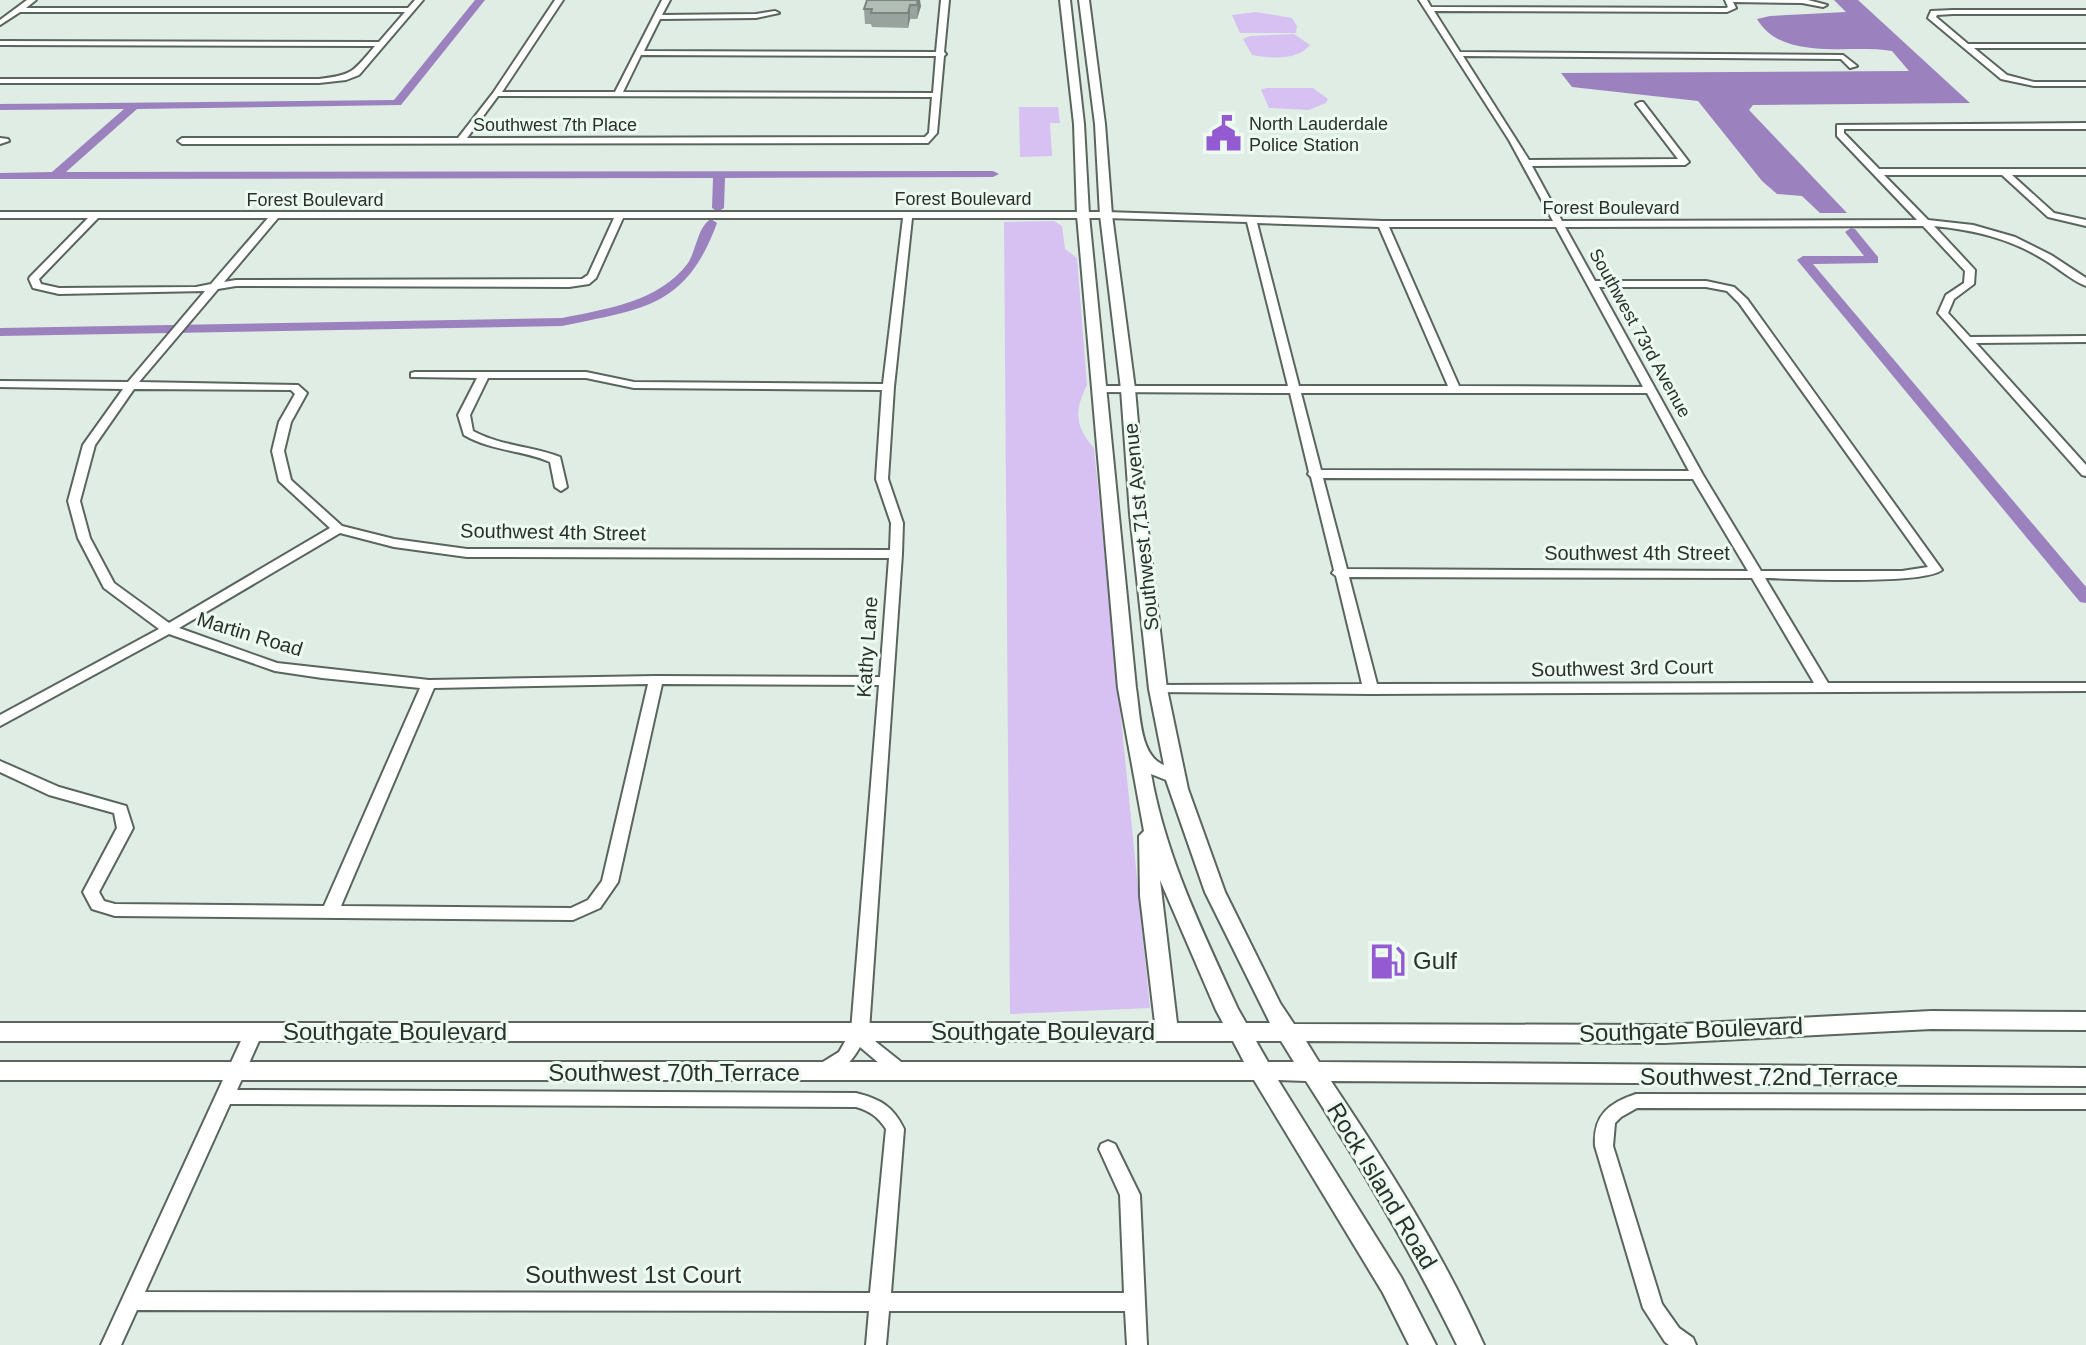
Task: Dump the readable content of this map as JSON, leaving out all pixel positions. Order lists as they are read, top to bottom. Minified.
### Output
{"streets":{"main road":["Southwest 71st Avenue","Southgate Boulevard","Rock Island Road"],"street":["Southwest 7th Place","Forest Boulevard","Southwest 73rd Avenue","Southwest 4th Street","Martin Road","Kathy Lane","Southwest 3rd Court","Southwest 70th Terrace","Southwest 72nd Terrace","Southwest 1st Court"]},"crossings":[["Forest Boulevard","Southwest 73rd Avenue"],["Forest Boulevard","Southwest 71st Avenue"],["Forest Boulevard","Martin Road"],["Forest Boulevard","Kathy Lane"],["Southwest 73rd Avenue","Southwest 4th Street"],["Southwest 73rd Avenue","Southwest 3rd Court"],["Southwest 71st Avenue","Southwest 3rd Court"],["Southwest 71st Avenue","Southgate Boulevard"],["Southwest 71st Avenue","Rock Island Road"],["Southwest 4th Street","Martin Road"],["Southwest 4th Street","Kathy Lane"],["Martin Road","Kathy Lane"],["Kathy Lane","Southgate Boulevard"],["Southgate Boulevard","Rock Island Road"],["Southwest 70th Terrace","Southwest 1st Court"]],"places":{"public building":["North Lauderdale Police Station"],"fuel station":["Gulf"]}}
